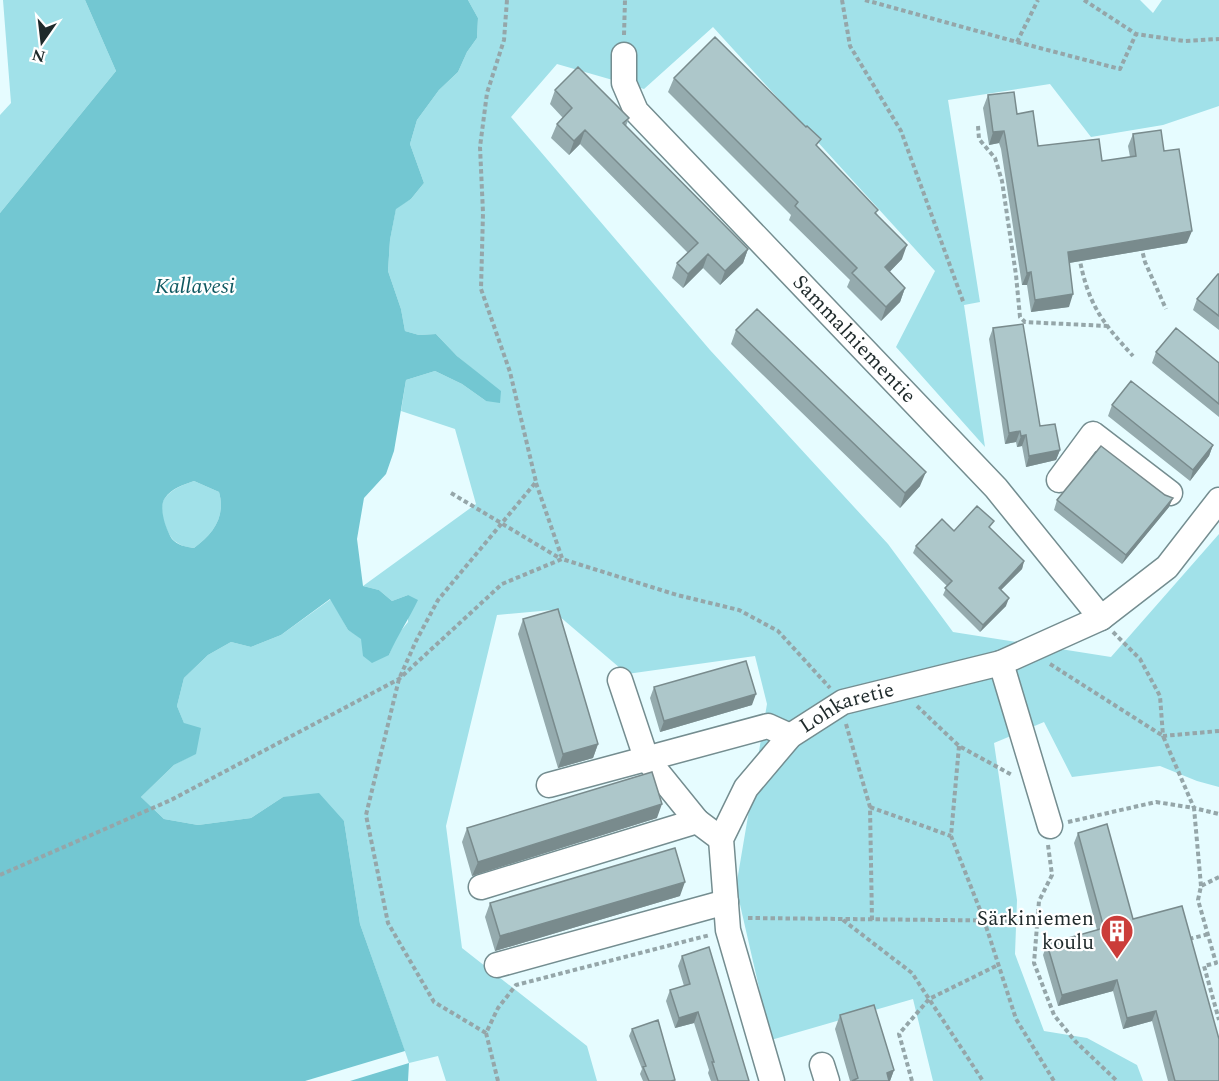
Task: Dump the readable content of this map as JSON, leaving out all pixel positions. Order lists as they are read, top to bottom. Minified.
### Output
{"streets":{"street":["Sammalniementie","Lohkaretie"]},"crossings":[["Sammalniementie","Lohkaretie"]],"water":["Kallavesi"],"places":{"building":["Särkiniemen koulu"]},"north":"bottom"}
